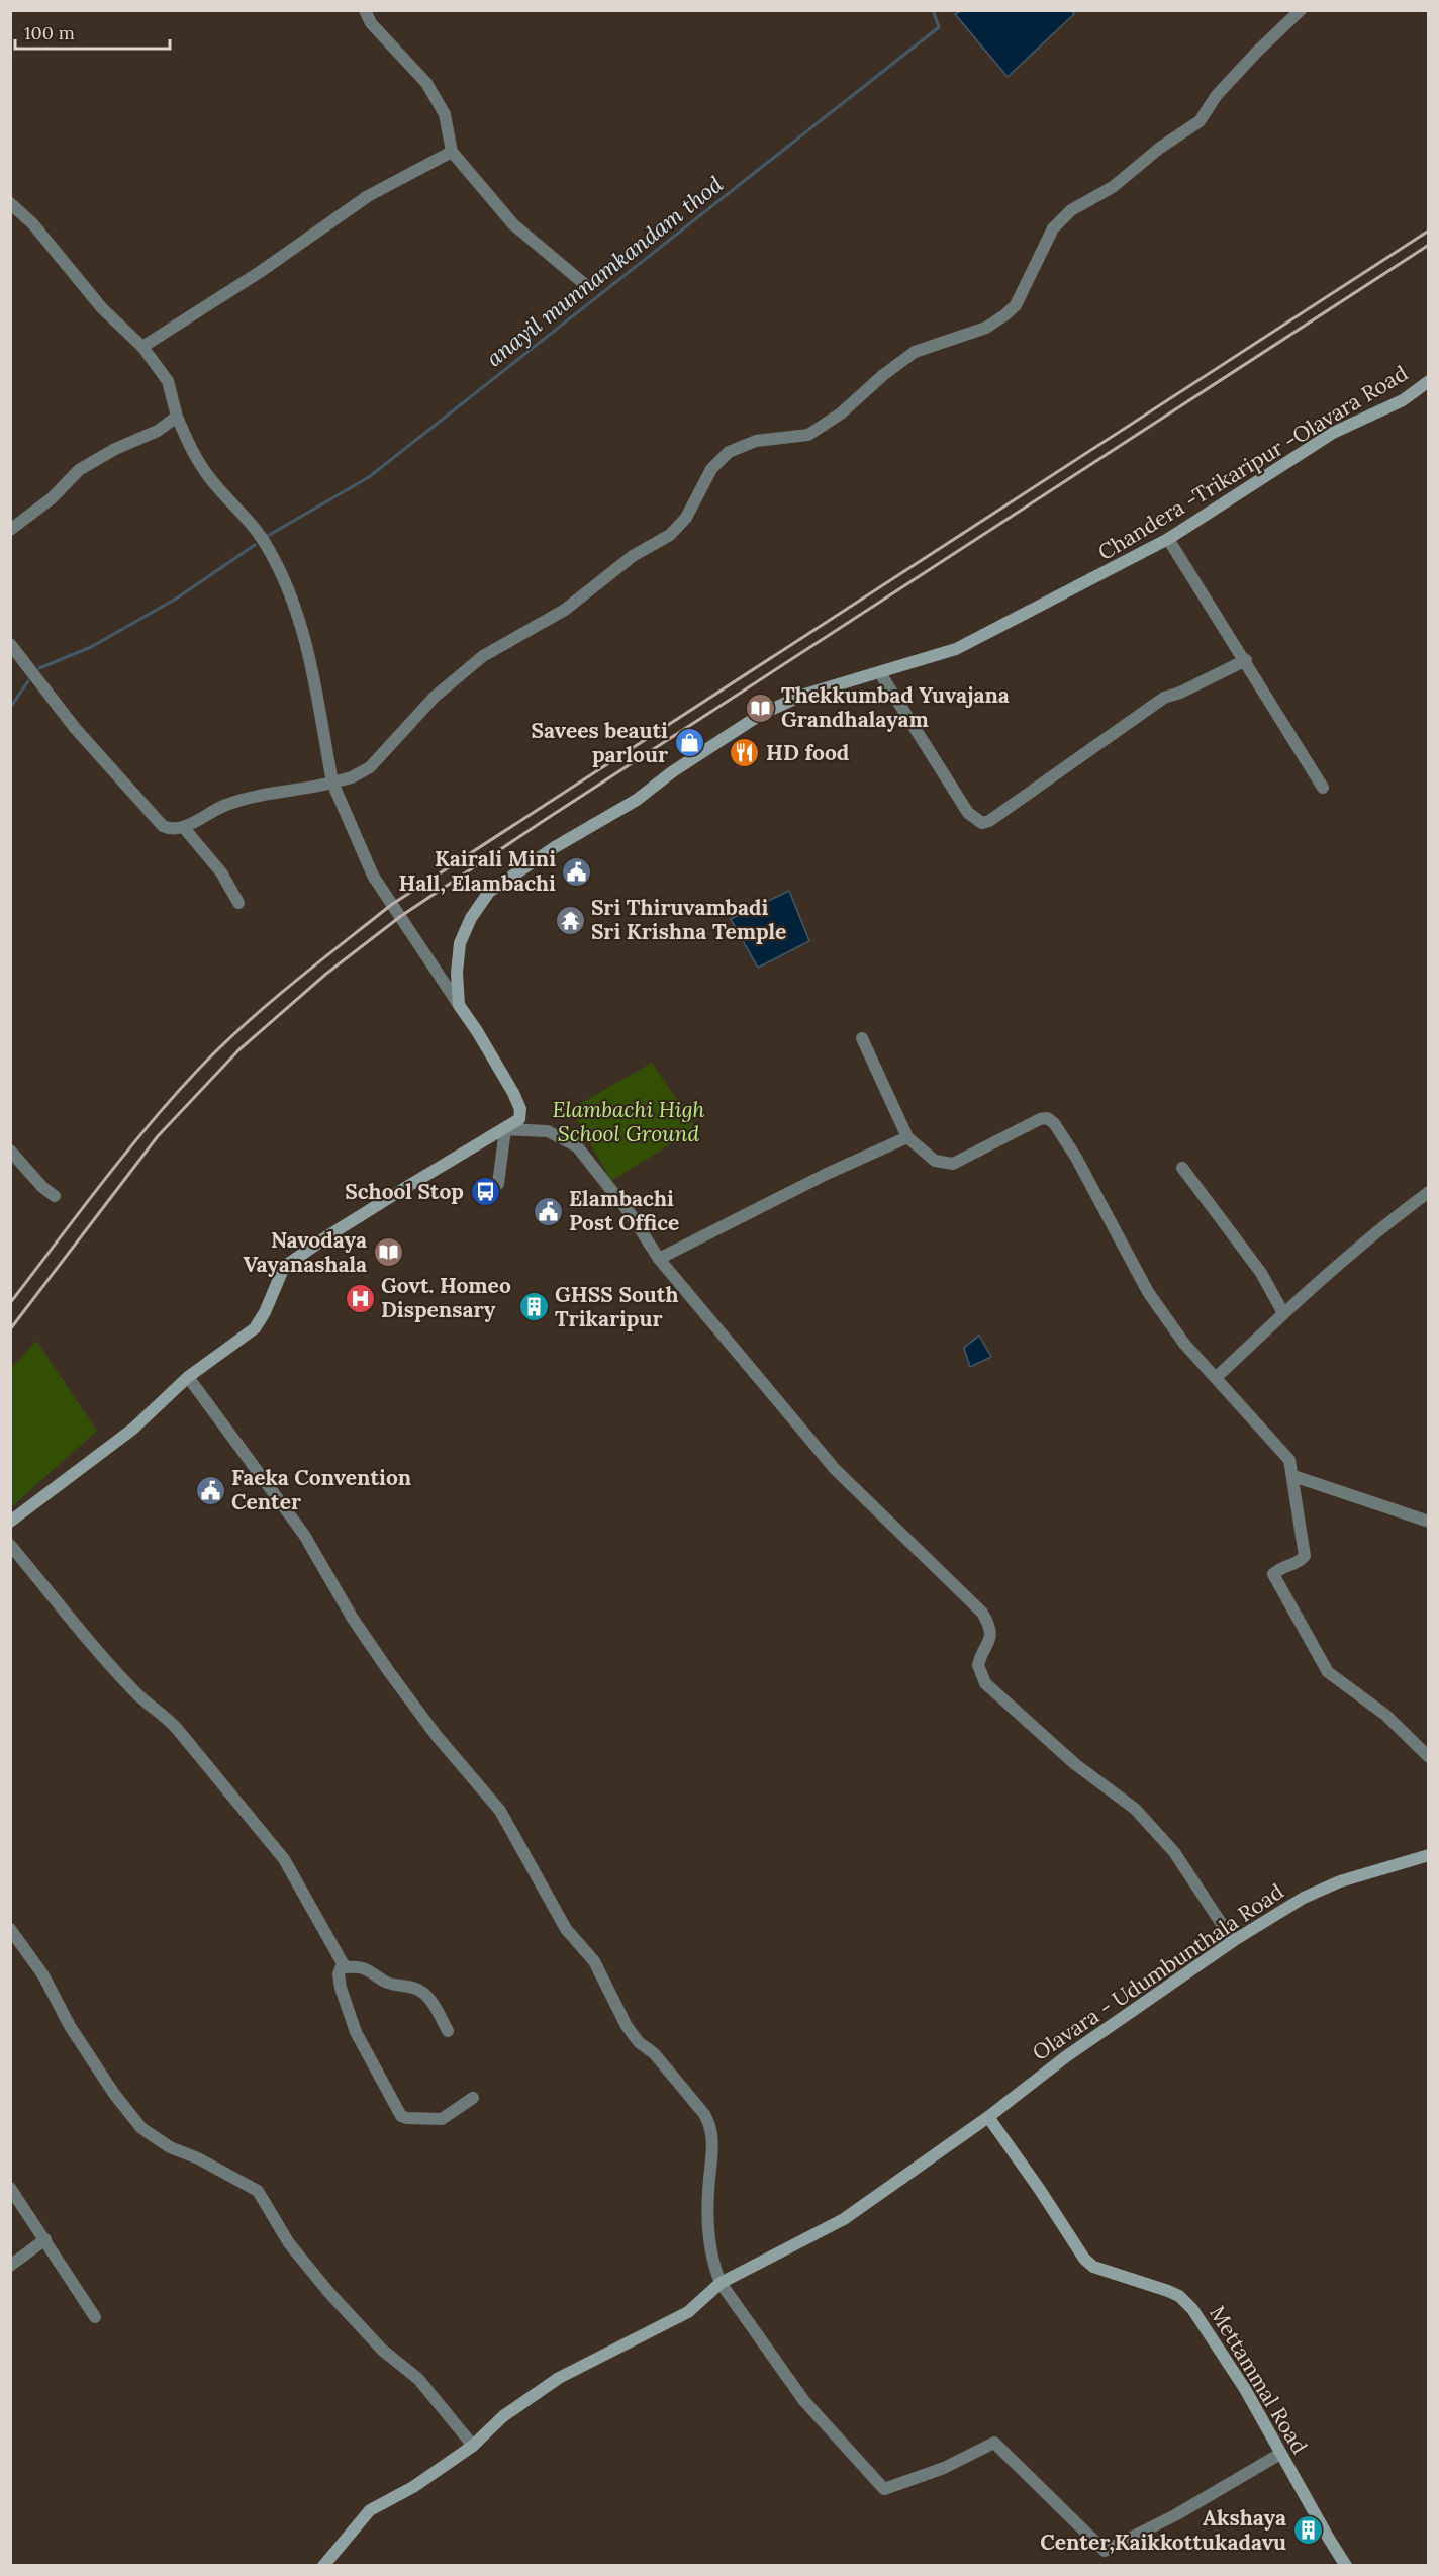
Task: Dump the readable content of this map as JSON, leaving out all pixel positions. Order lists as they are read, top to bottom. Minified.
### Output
{"streets":{"main road":["Chandera -Trikaripur -Olavara Road","Olavara - Udumbunthala Road","Mettammal Road"]},"crossings":[["Olavara - Udumbunthala Road","Mettammal Road"]],"water":["anayil munnamkandam thod"],"parks":["Elambachi High School Ground"],"places":{"library":["Thekkumbad Yuvajana Grandhalayam","Navodaya Vayanashala"],"shop":["Savees beauti parlour"],"restaurant":["HD food"],"public building":["Kairali Mini Hall, Elambachi","Elambachi Post Office","Faeka Convention Center"],"temple":["Sri Thiruvambadi Sri Krishna Temple"],"bus stop":["School Stop"],"hospital":["Govt. Homeo Dispensary"],"building":["GHSS South Trikaripur","Akshaya Center,Kaikkottukadavu"]},"scale_bar":"100 m"}
